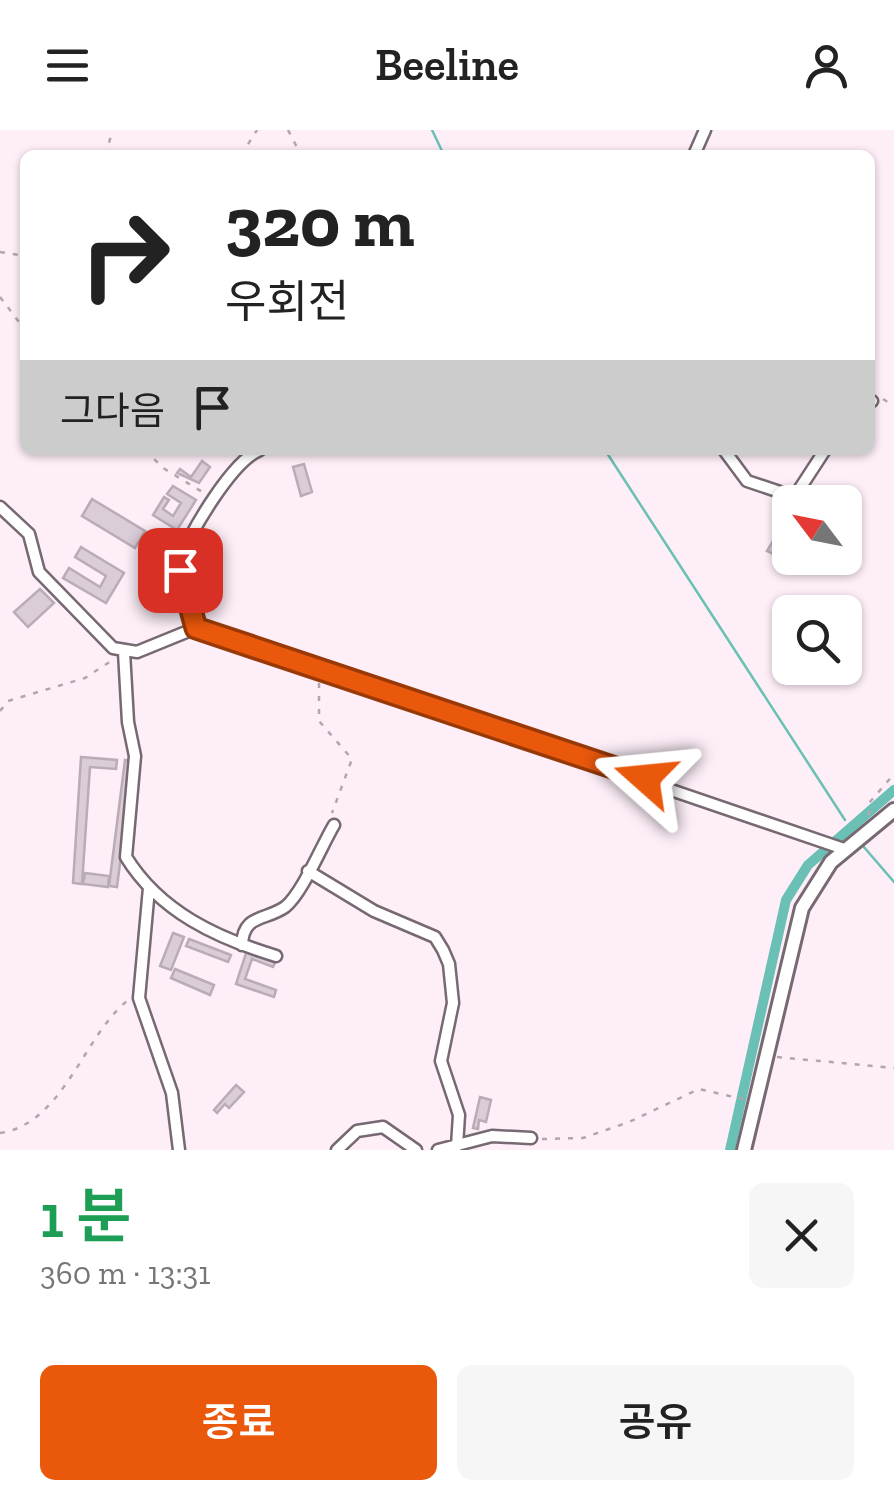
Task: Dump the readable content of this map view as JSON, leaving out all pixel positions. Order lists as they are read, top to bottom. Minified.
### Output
{"north":"top left","page":{"header":"Beeline","turn":["320 m","우회전"],"then":"그다음","heading":["1 분","360 m · 13:31"],"buttons":["종료","공유"]}}
